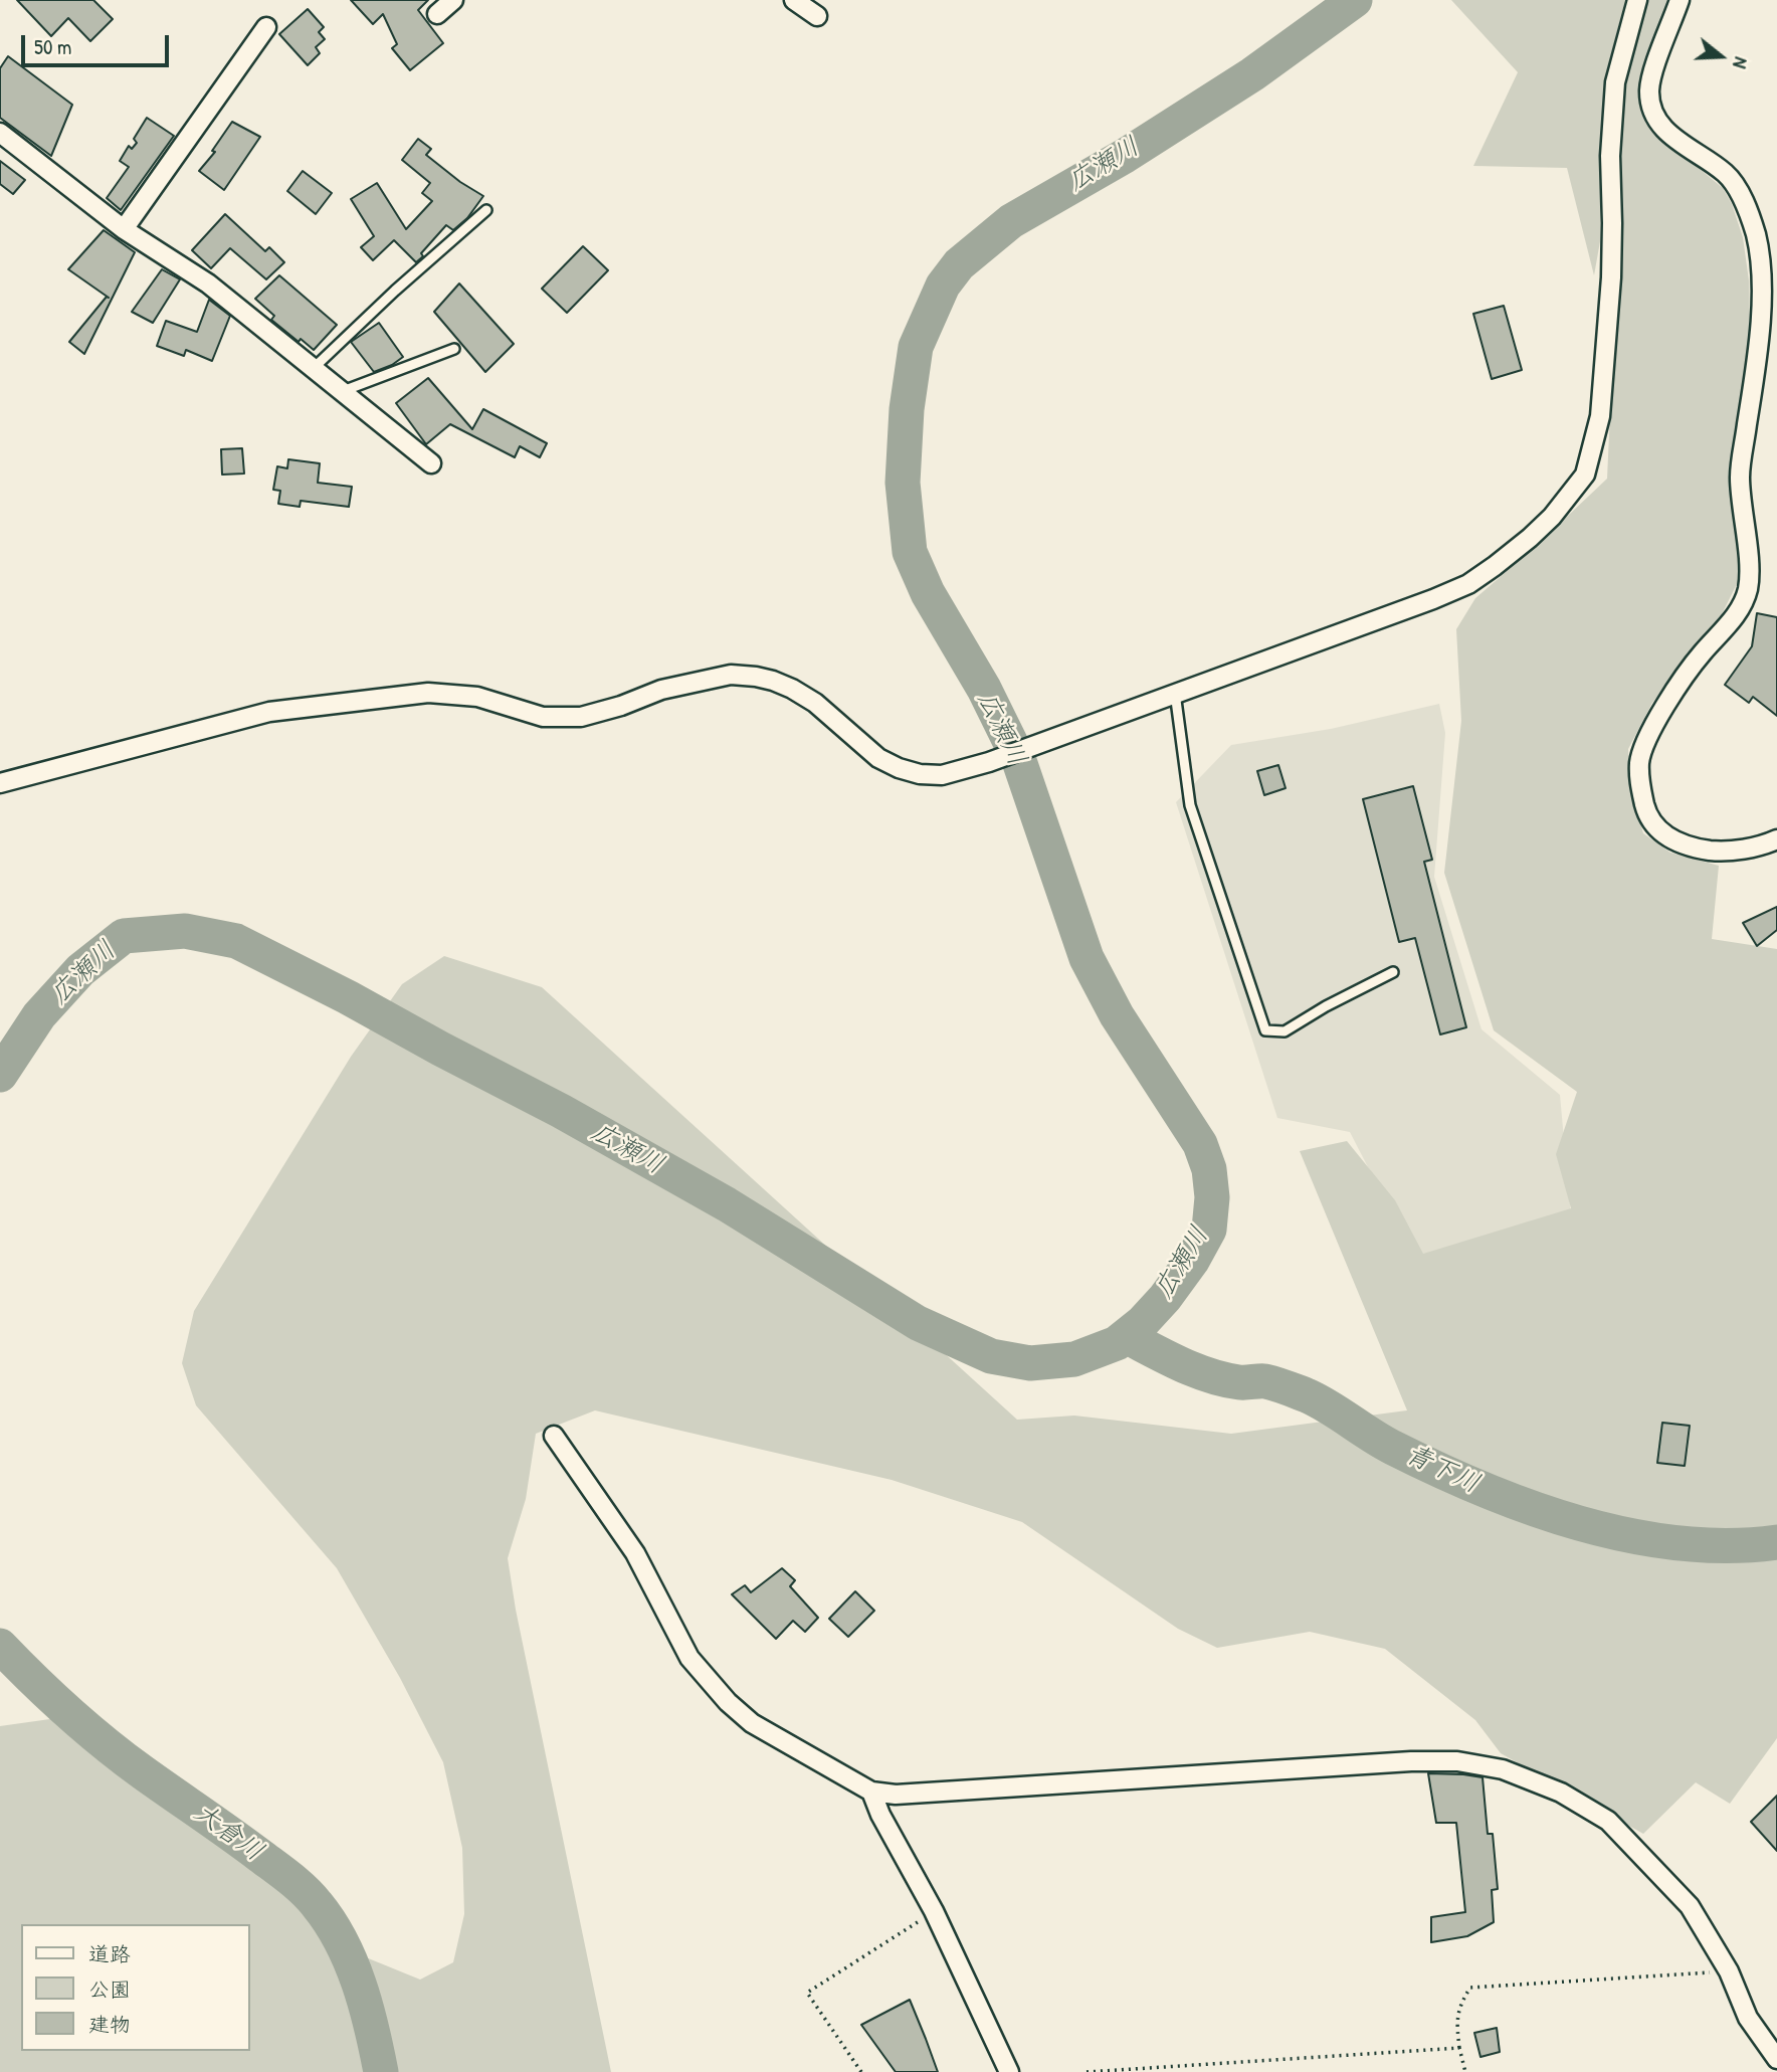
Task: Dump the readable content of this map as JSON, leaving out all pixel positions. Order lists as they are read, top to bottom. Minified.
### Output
{"water":["広瀬川","青下川","大倉川"],"legend":["道路","公園","建物"],"scale_bar":"50 m","north":"right"}
